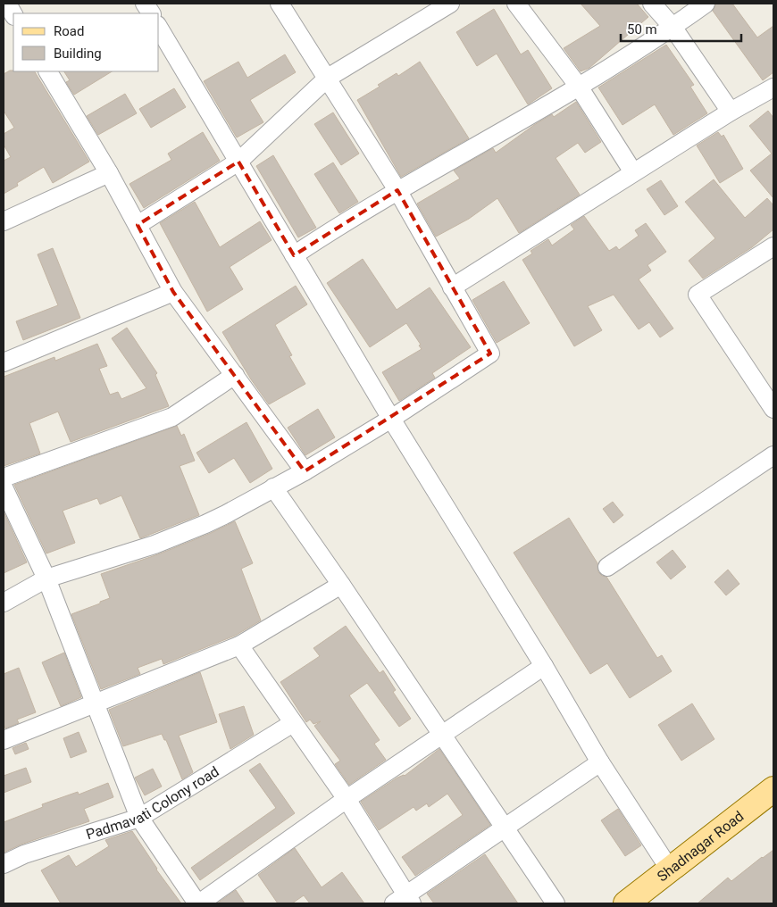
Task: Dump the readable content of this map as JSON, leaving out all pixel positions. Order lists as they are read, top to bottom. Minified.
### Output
{"streets":{"main road":["Shadnagar Road"],"street":["Padmavati Colony road"]},"legend":["Road","Building"],"scale_bar":"50 m"}
